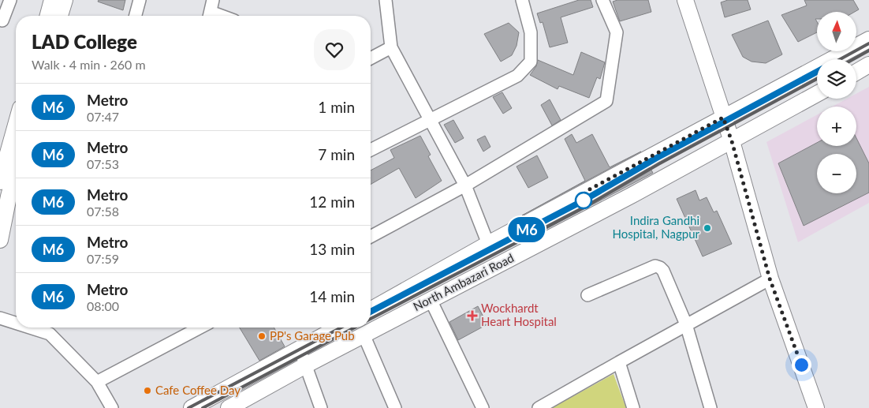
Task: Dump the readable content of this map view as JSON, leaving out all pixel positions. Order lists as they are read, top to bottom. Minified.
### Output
{"streets":{"main road":["North Ambazari Road"]},"places":{"other":["Indira Gandhi Hospital, Nagpur","PP's Garage Pub","Cafe Coffee Day"],"health":["Wockhardt Heart Hospital"]},"lines":["metro line M6"],"north":"top","page":{"on_map":"M6","map_buttons":["+","−"],"heading":["LAD College","Walk · 4 min · 260 m"],"list":[{"mark":"M6","name":"Metro","note":"07:47","value":"1 min"},{"mark":"M6","name":"Metro","note":"07:53","value":"7 min"},{"mark":"M6","name":"Metro","note":"07:58","value":"12 min"},{"mark":"M6","name":"Metro","note":"07:59","value":"13 min"},{"mark":"M6","name":"Metro","note":"08:00","value":"14 min"}]}}
